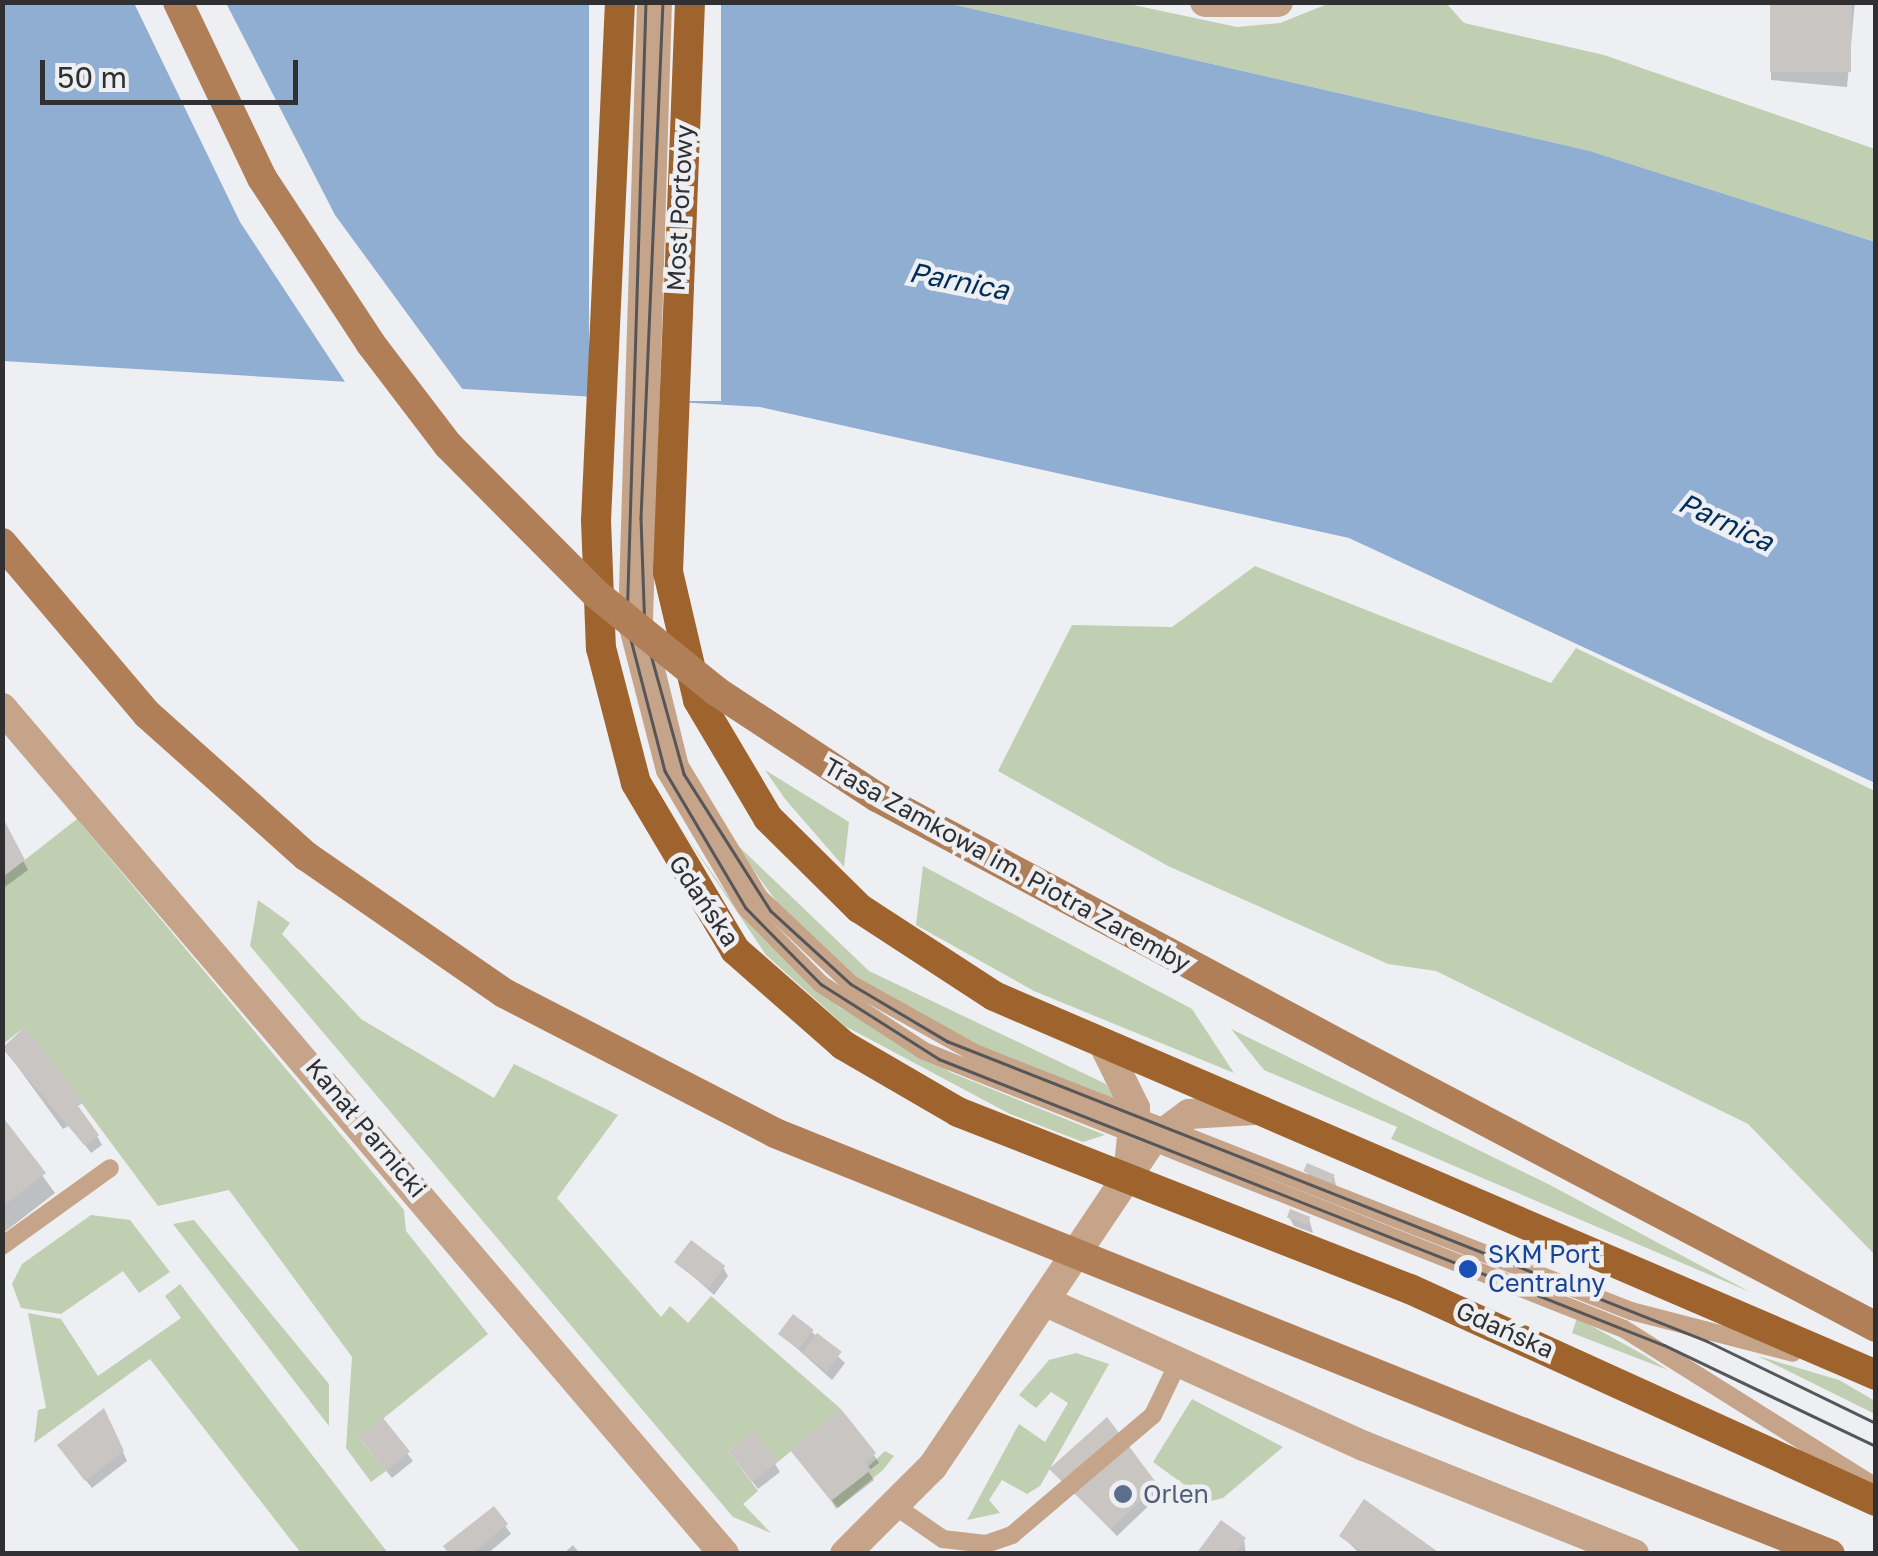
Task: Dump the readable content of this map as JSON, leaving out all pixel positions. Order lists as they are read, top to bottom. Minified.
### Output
{"streets":{"main road":["Most Portowy","Trasa Zamkowa im. Piotra Zaremby","Gdańska"],"street":["Kanał Parnicki"]},"crossings":[["Most Portowy","Gdańska"]],"water":["Parnica"],"places":["SKM Port Centralny","Orlen"],"scale_bar":"50 m"}
